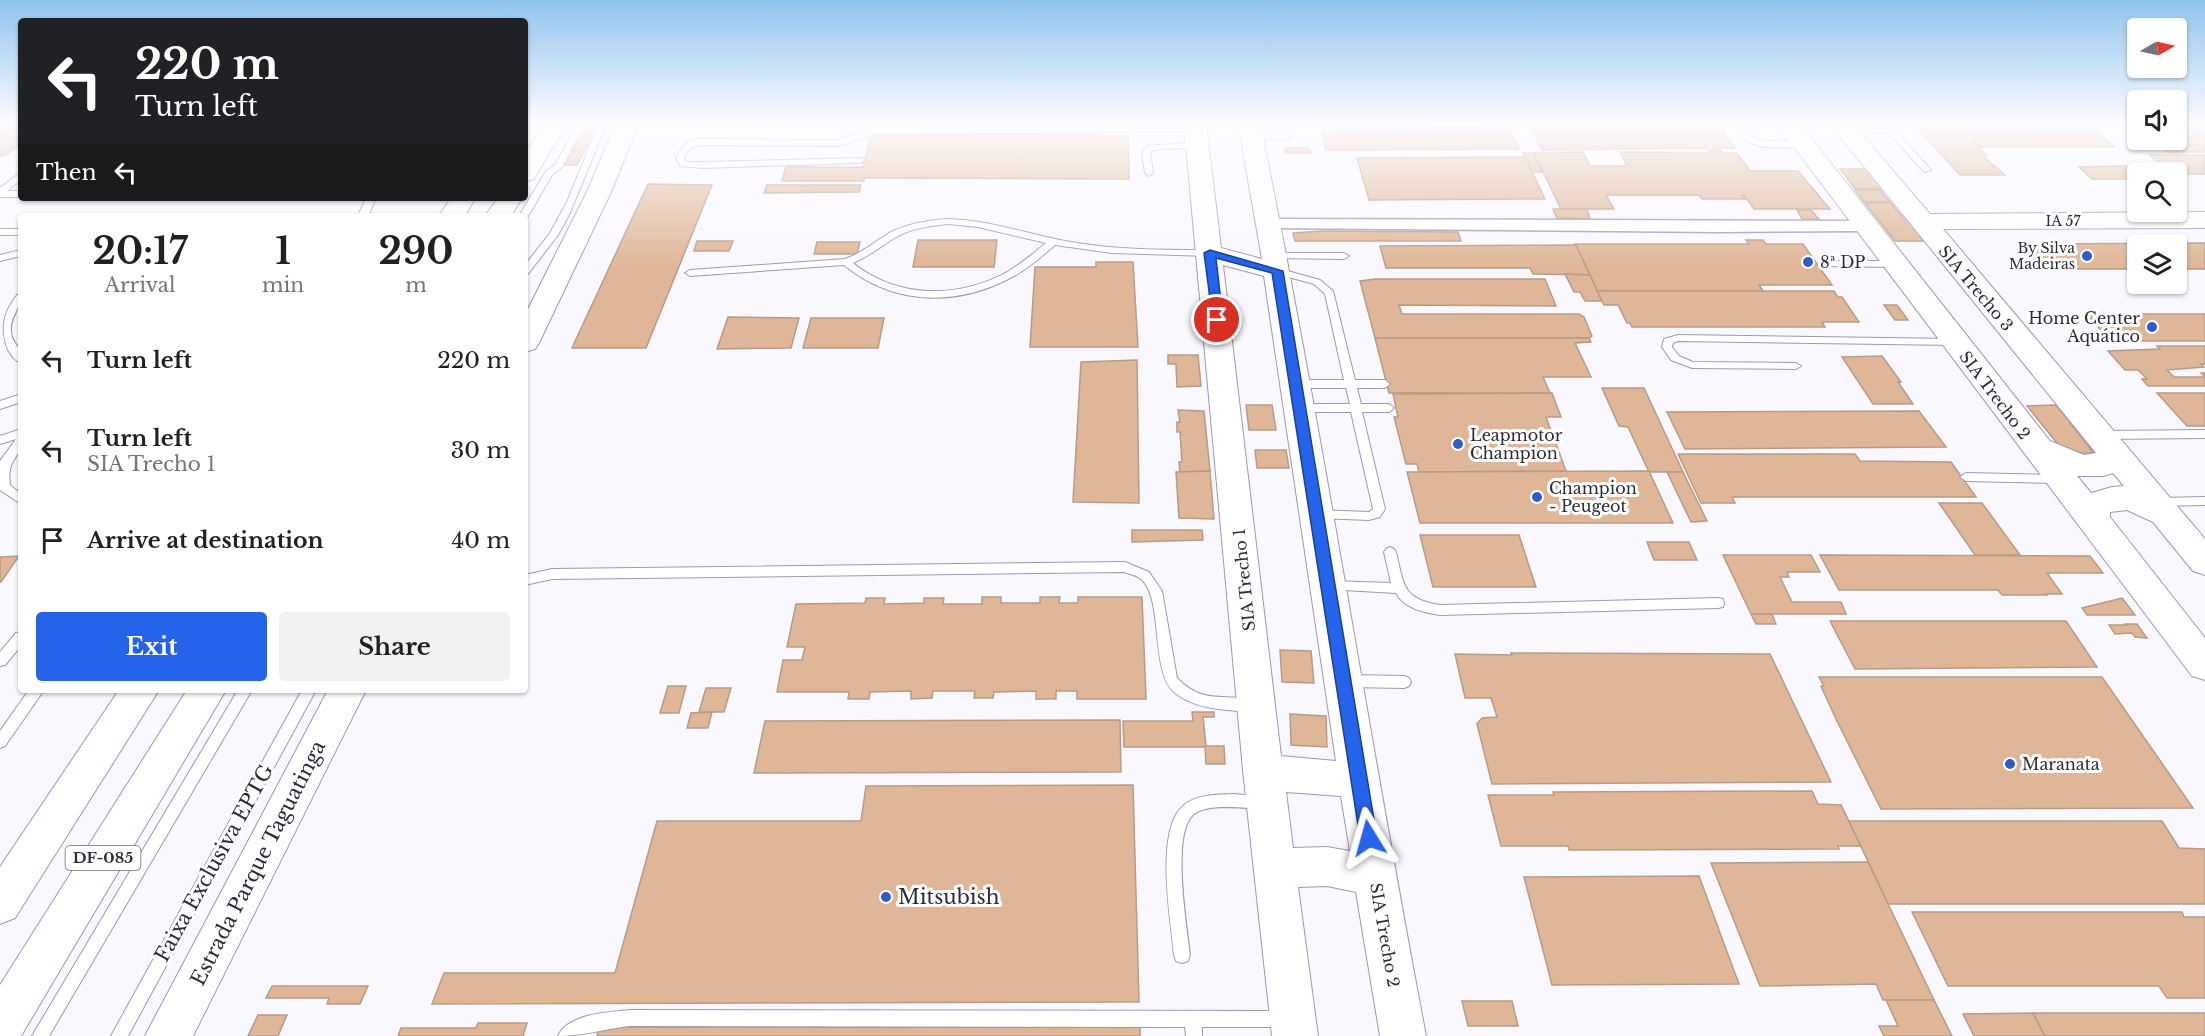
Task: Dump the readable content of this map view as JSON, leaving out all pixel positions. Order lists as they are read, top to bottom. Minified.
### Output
{"streets":{"main road":["IA 57","SIA Trecho 3","SIA Trecho 2","SIA Trecho 1","DF-085","Estrada Parque Taguatinga"],"lane":["Faixa Exclusiva EPTG"]},"crossings":[["IA 57","SIA Trecho 3"]],"places":["By Silva Madeiras","8ª DP","Home Center Aquático","Leapmotor Champion","Champion - Peugeot","Maranata","Mitsubish"],"north":"right","page":{"turn":["220 m","Turn left"],"then":"Then","eta":["20:17","Arrival","1","min","290","m"],"list":[{"name":"Turn left","value":"220 m"},{"name":"Turn left","note":"SIA Trecho 1","value":"30 m"},{"name":"Arrive at destination","value":"40 m"}],"buttons":["Exit","Share"]}}
